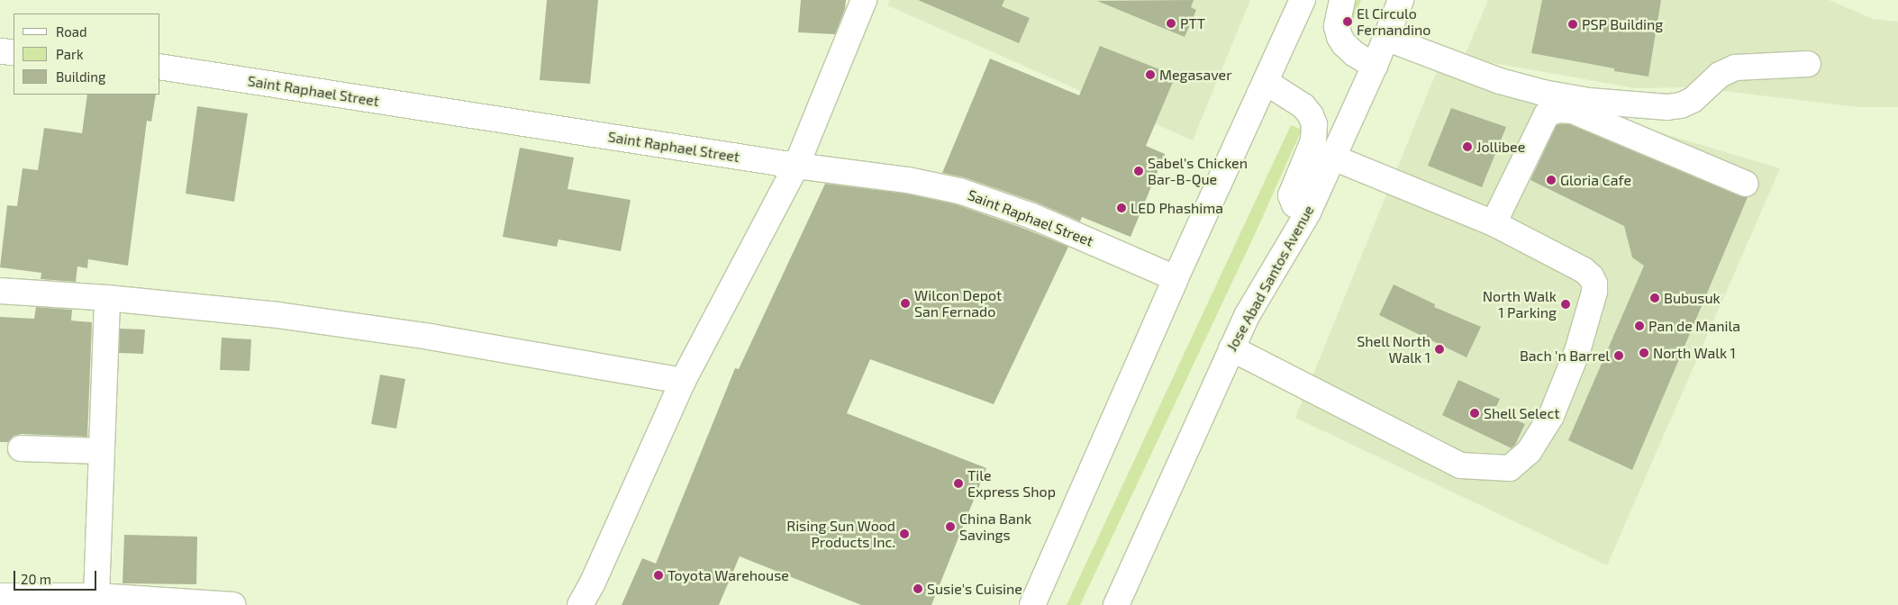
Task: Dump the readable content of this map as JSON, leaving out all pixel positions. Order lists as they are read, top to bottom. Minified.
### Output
{"streets":{"main road":["Saint Raphael Street","Jose Abad Santos Avenue"]},"places":["El Circulo Fernandino","PTT","PSP Building","Megasaver","Jollibee","Sabel's Chicken Bar-B-Que","Gloria Cafe","LED Phashima","Bubusuk","Wilcon Depot San Fernado","North Walk 1 Parking","Pan de Manila","Shell North Walk 1","North Walk 1","Bach 'n Barrel","Shell Select","Tile Express Shop","China Bank Savings","Rising Sun Wood Products Inc.","Toyota Warehouse","Susie's Cuisine"],"legend":["Road","Park","Building"],"scale_bar":"20 m"}
